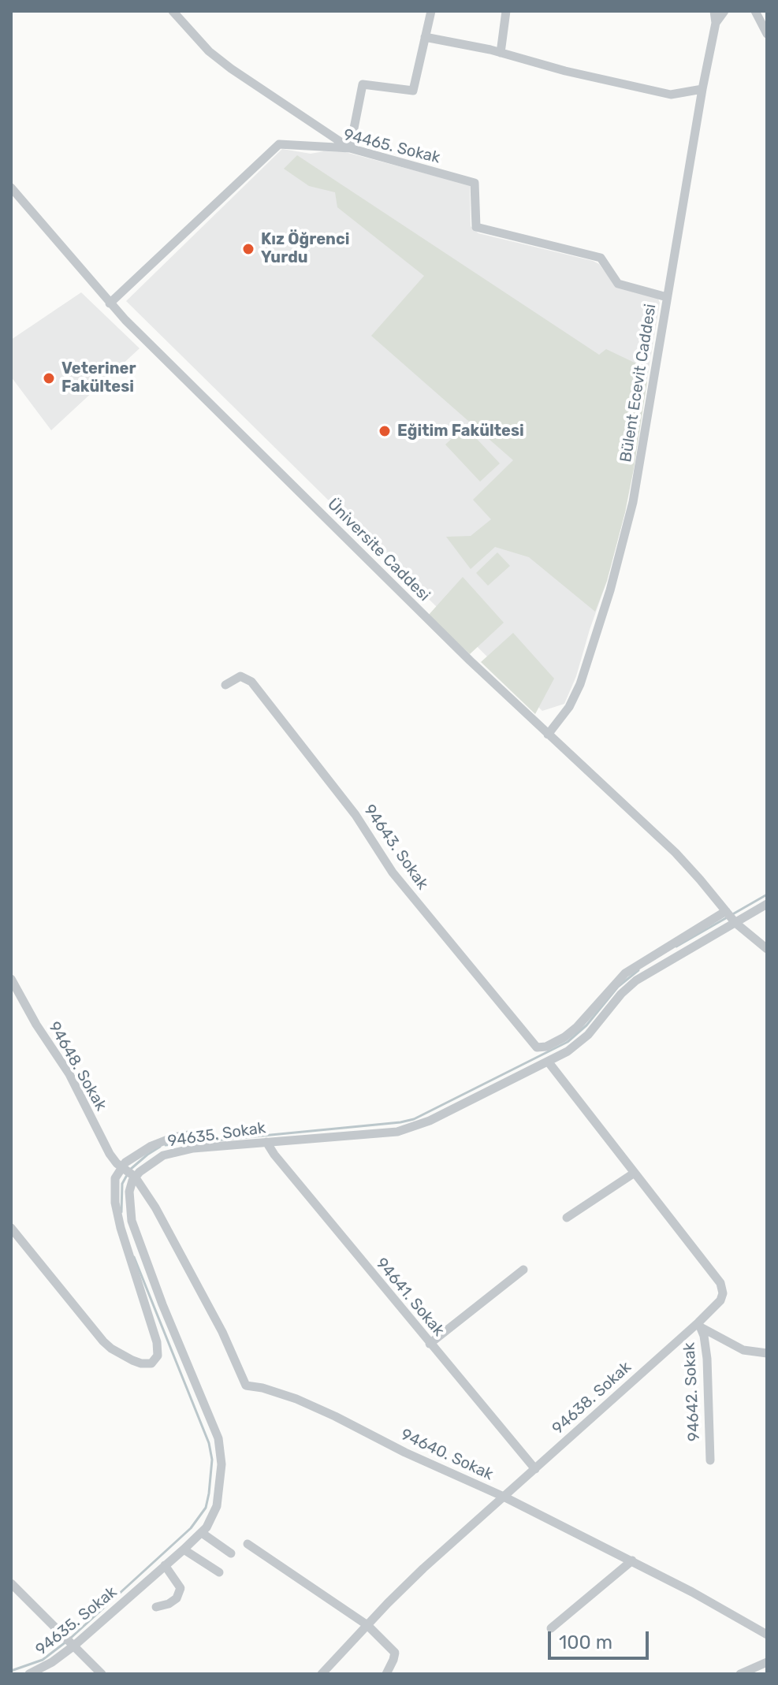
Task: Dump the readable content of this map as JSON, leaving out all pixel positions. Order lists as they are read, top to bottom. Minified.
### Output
{"streets":{"street":["94465. Sokak","Bülent Ecevit Caddesi","Üniversite Caddesi","94643. Sokak","94648. Sokak","94635. Sokak","94641. Sokak","94642. Sokak","94638. Sokak","94640. Sokak"]},"crossings":[["94465. Sokak","Bülent Ecevit Caddesi"],["94465. Sokak","Üniversite Caddesi"],["Bülent Ecevit Caddesi","Üniversite Caddesi"],["Üniversite Caddesi","94643. Sokak"],["Üniversite Caddesi","94635. Sokak"],["94648. Sokak","94635. Sokak"],["94648. Sokak","94640. Sokak"],["94635. Sokak","94641. Sokak"],["94635. Sokak","94638. Sokak"],["94641. Sokak","94638. Sokak"],["94642. Sokak","94638. Sokak"],["94638. Sokak","94640. Sokak"]],"places":["Kız Öğrenci Yurdu","Veteriner Fakültesi","Eğitim Fakültesi"],"scale_bar":"100 m"}
